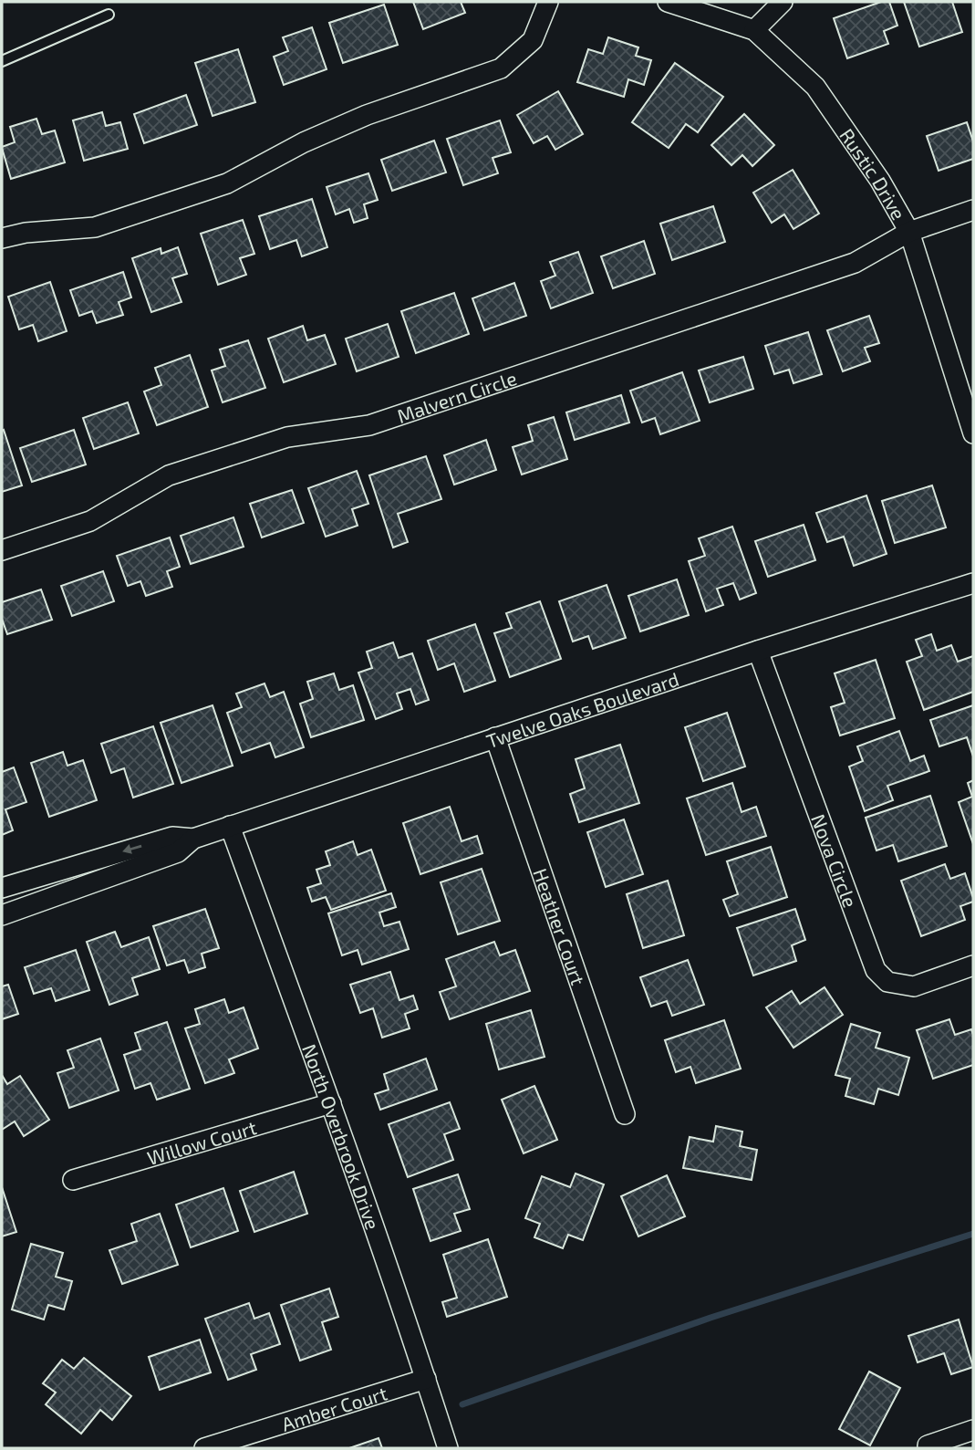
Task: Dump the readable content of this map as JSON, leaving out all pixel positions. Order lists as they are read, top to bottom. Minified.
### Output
{"streets":{"street":["Rustic Drive","Malvern Circle","Twelve Oaks Boulevard","Nova Circle","Heather Court","North Overbrook Drive","Willow Court","Amber Court"]},"crossings":[["Rustic Drive","Malvern Circle"],["Twelve Oaks Boulevard","Nova Circle"],["Twelve Oaks Boulevard","Heather Court"],["Twelve Oaks Boulevard","North Overbrook Drive"],["North Overbrook Drive","Willow Court"],["North Overbrook Drive","Amber Court"]]}
